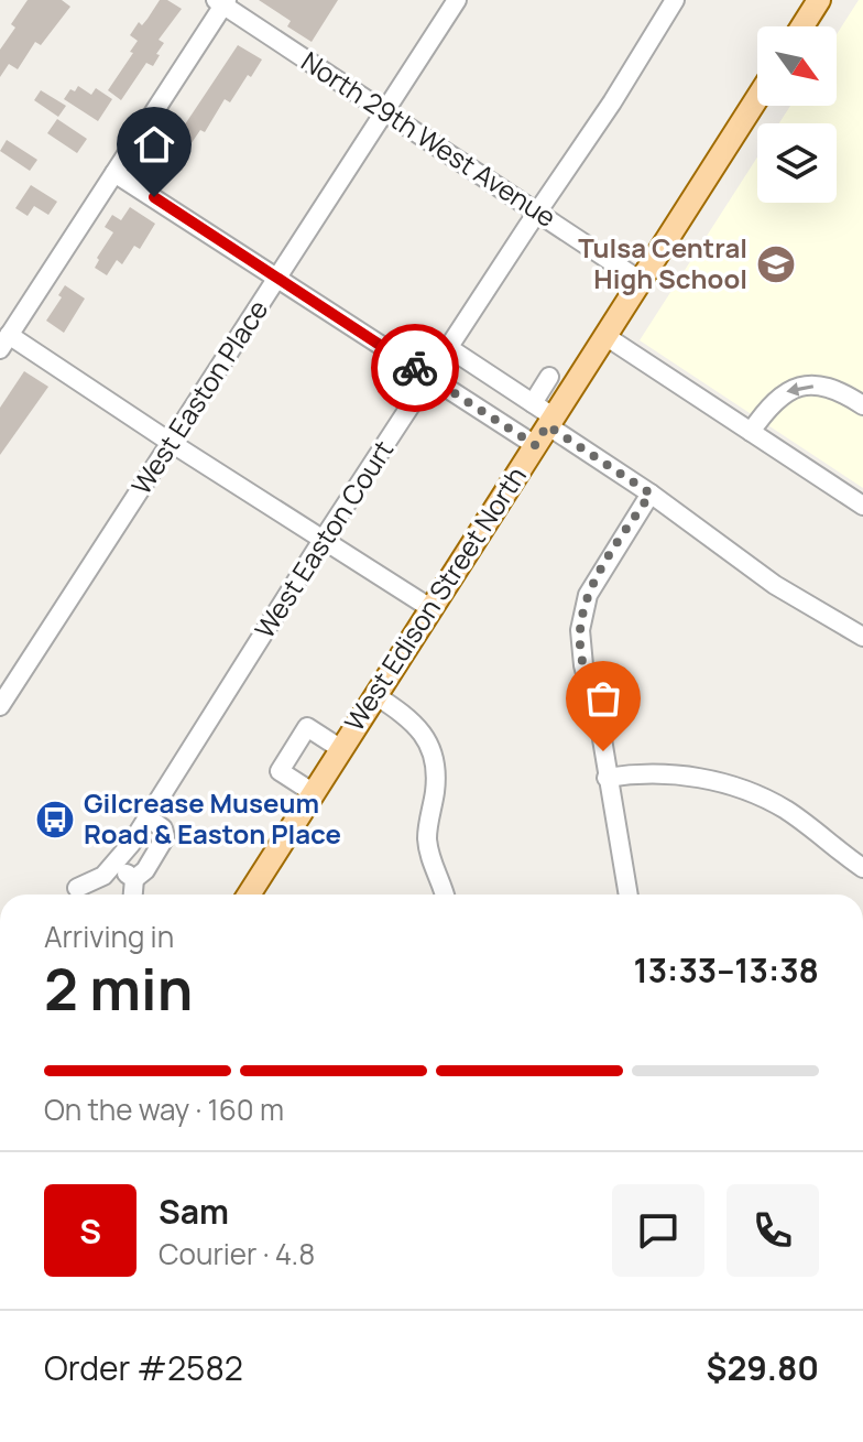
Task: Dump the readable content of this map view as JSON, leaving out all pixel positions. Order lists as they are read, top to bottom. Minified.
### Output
{"streets":{"main road":["West Edison Street North"],"street":["North 29th West Avenue","West Easton Place","West Easton Court"]},"crossings":[["North 29th West Avenue","West Easton Place"],["North 29th West Avenue","West Easton Court"],["North 29th West Avenue","West Edison Street North"]],"places":{"school or university":["Tulsa Central High School"],"bus stop":["Gilcrease Museum Road & Easton Place"]},"north":"bottom right","page":{"heading":["2 min","Arriving in","13:33–13:38"],"panel":["Sam","Courier · 4.8","Order #2582","$29.80"],"bar":"On the way · 160 m","round":"S"}}
